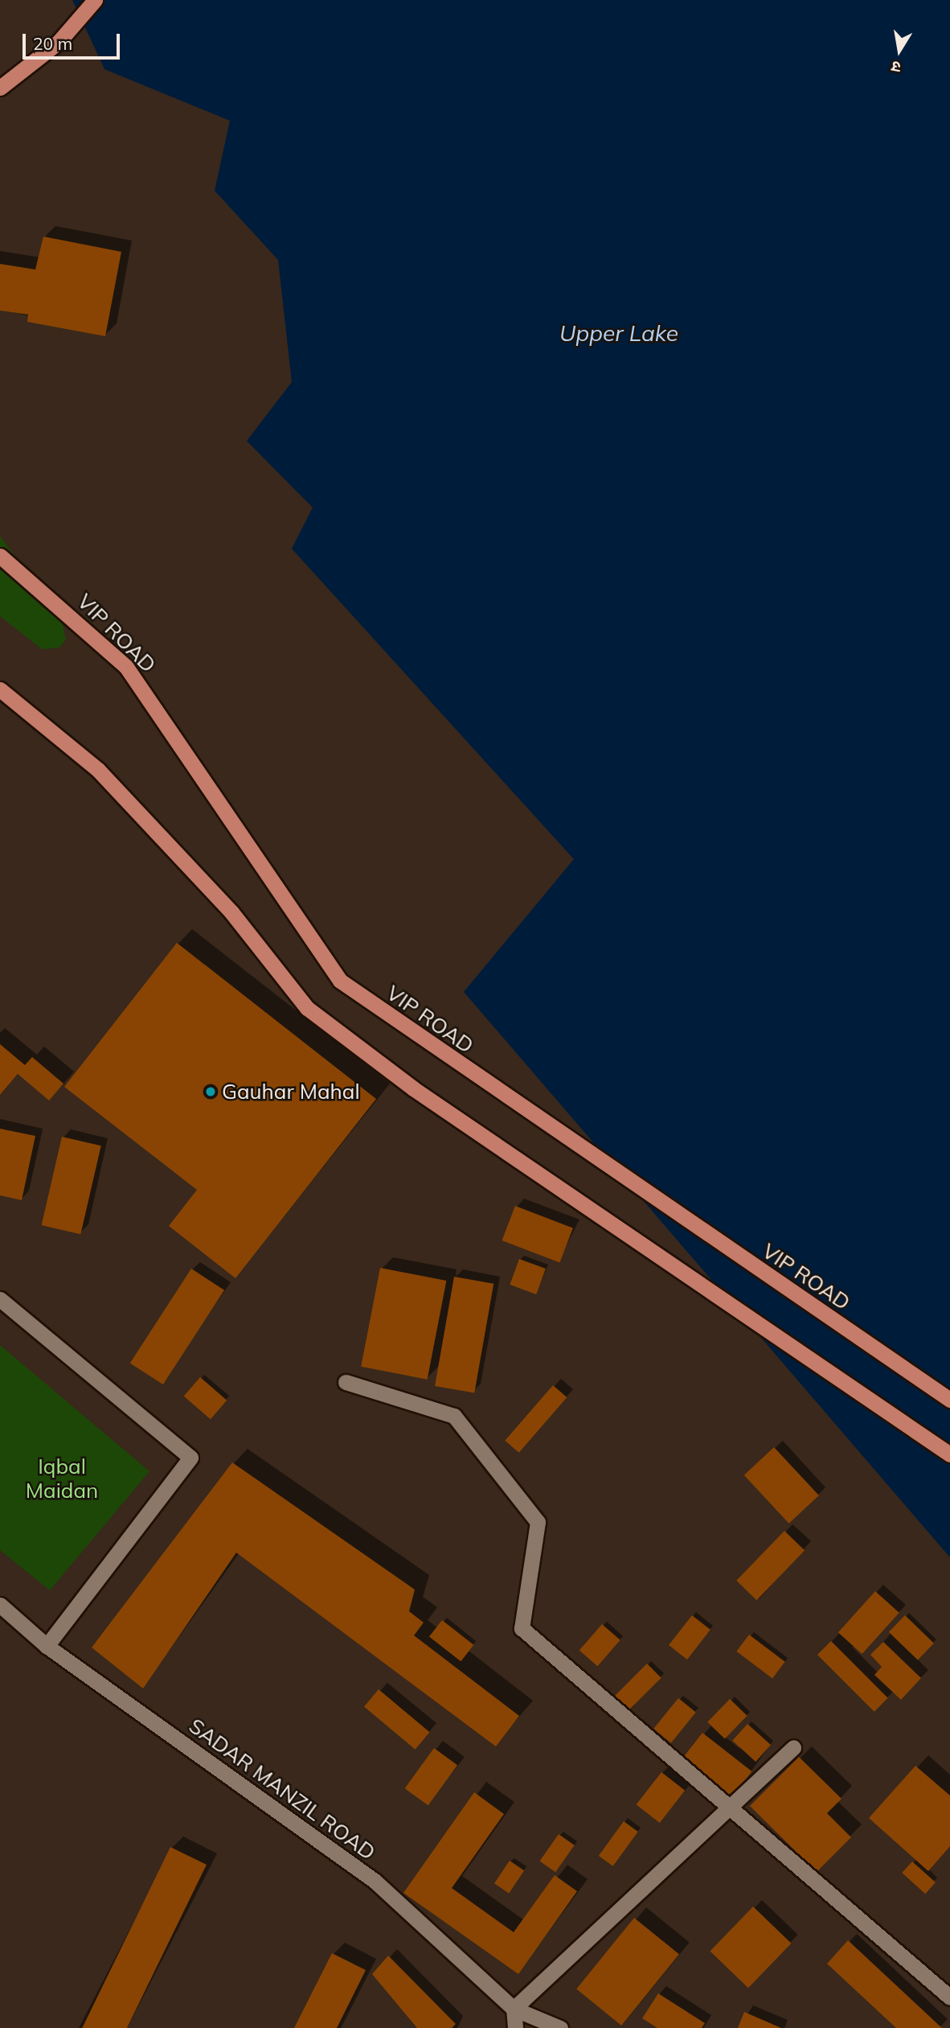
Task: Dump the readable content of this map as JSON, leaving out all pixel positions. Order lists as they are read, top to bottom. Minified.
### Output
{"streets":{"main road":["VIP ROAD"],"street":["SADAR MANZIL ROAD"]},"water":["Upper Lake"],"parks":["Iqbal Maidan"],"places":["Gauhar Mahal"],"scale_bar":"20 m","north":"bottom"}
